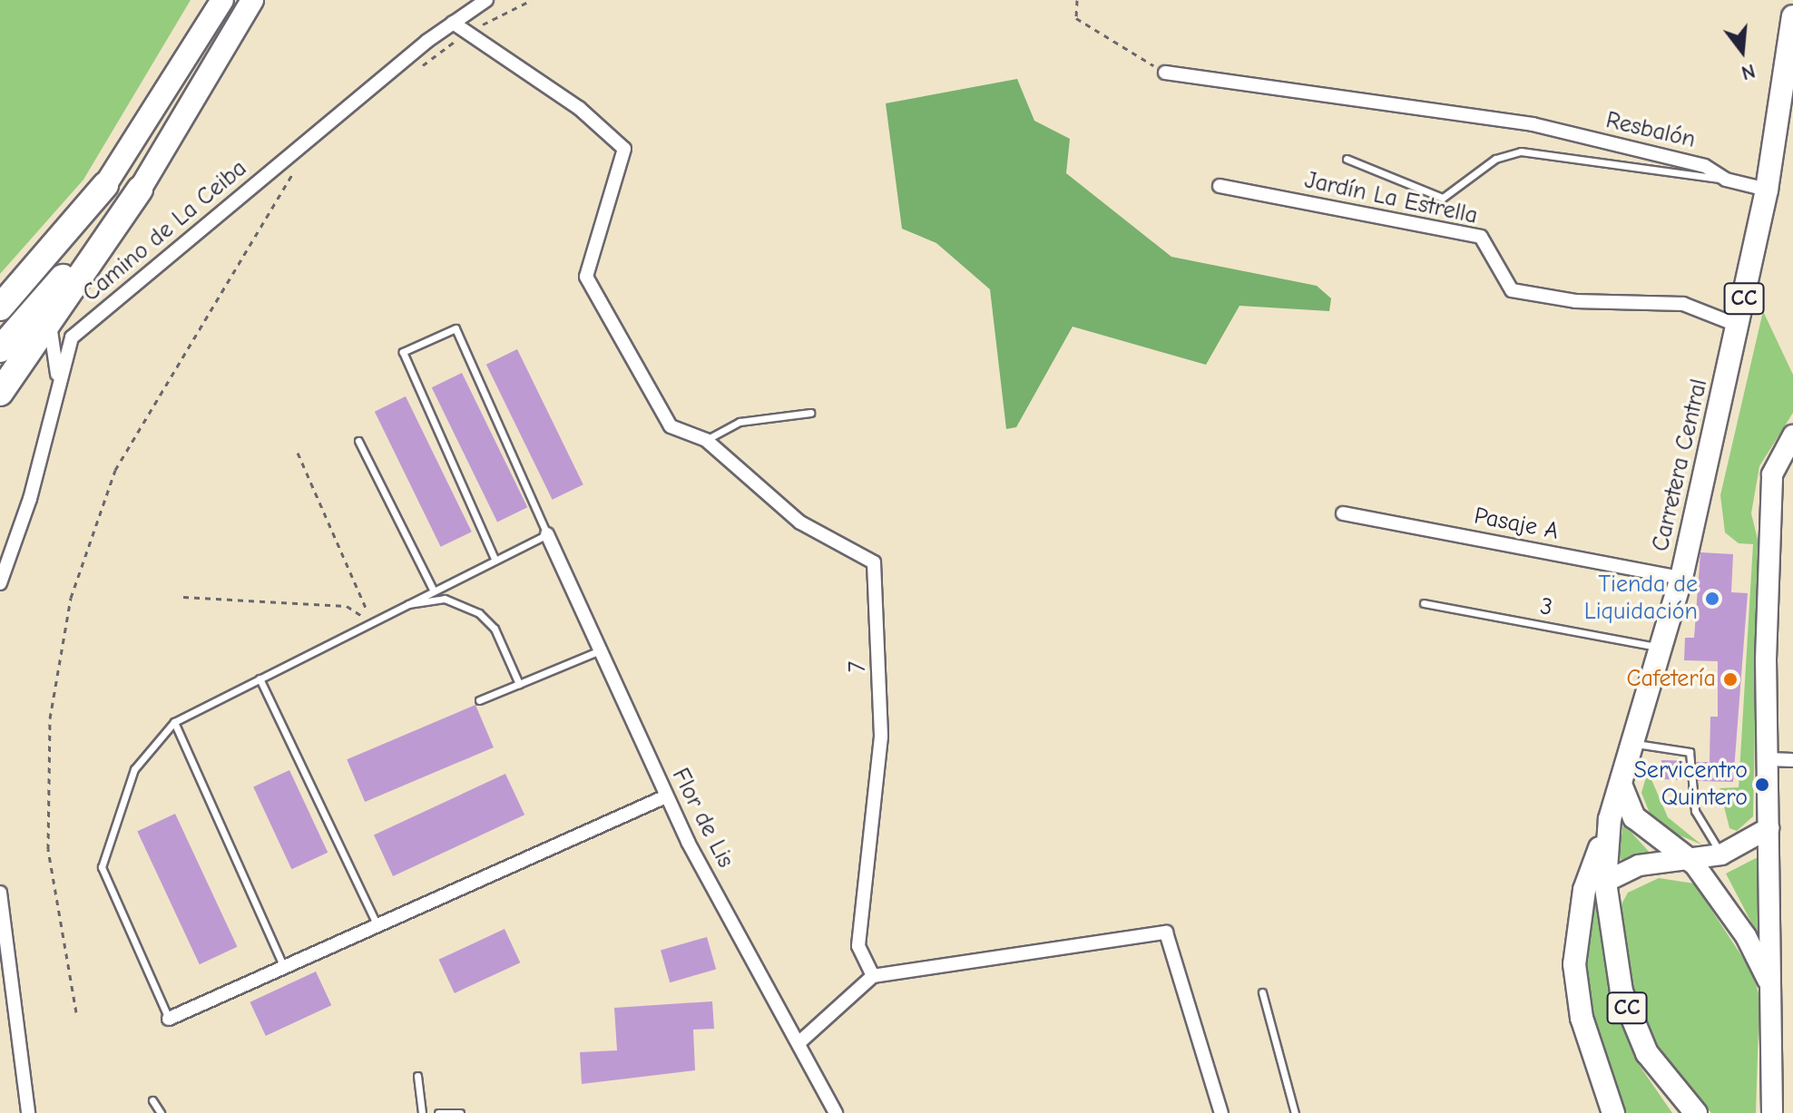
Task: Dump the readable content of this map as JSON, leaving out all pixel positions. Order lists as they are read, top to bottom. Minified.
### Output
{"streets":{"main road":["CC","Carretera Central"],"street":["Resbalón","Jardín La Estrella","Camino de La Ceiba","Pasaje A","7","Flor de Lis"],"lane":["3"]},"crossings":[["Jardín La Estrella","Carretera Central"],["CC","Carretera Central"],["Carretera Central","Pasaje A"],["Carretera Central","3"]],"places":["Tienda de Liquidación","Cafetería","Servicentro Quintero"],"north":"bottom"}
